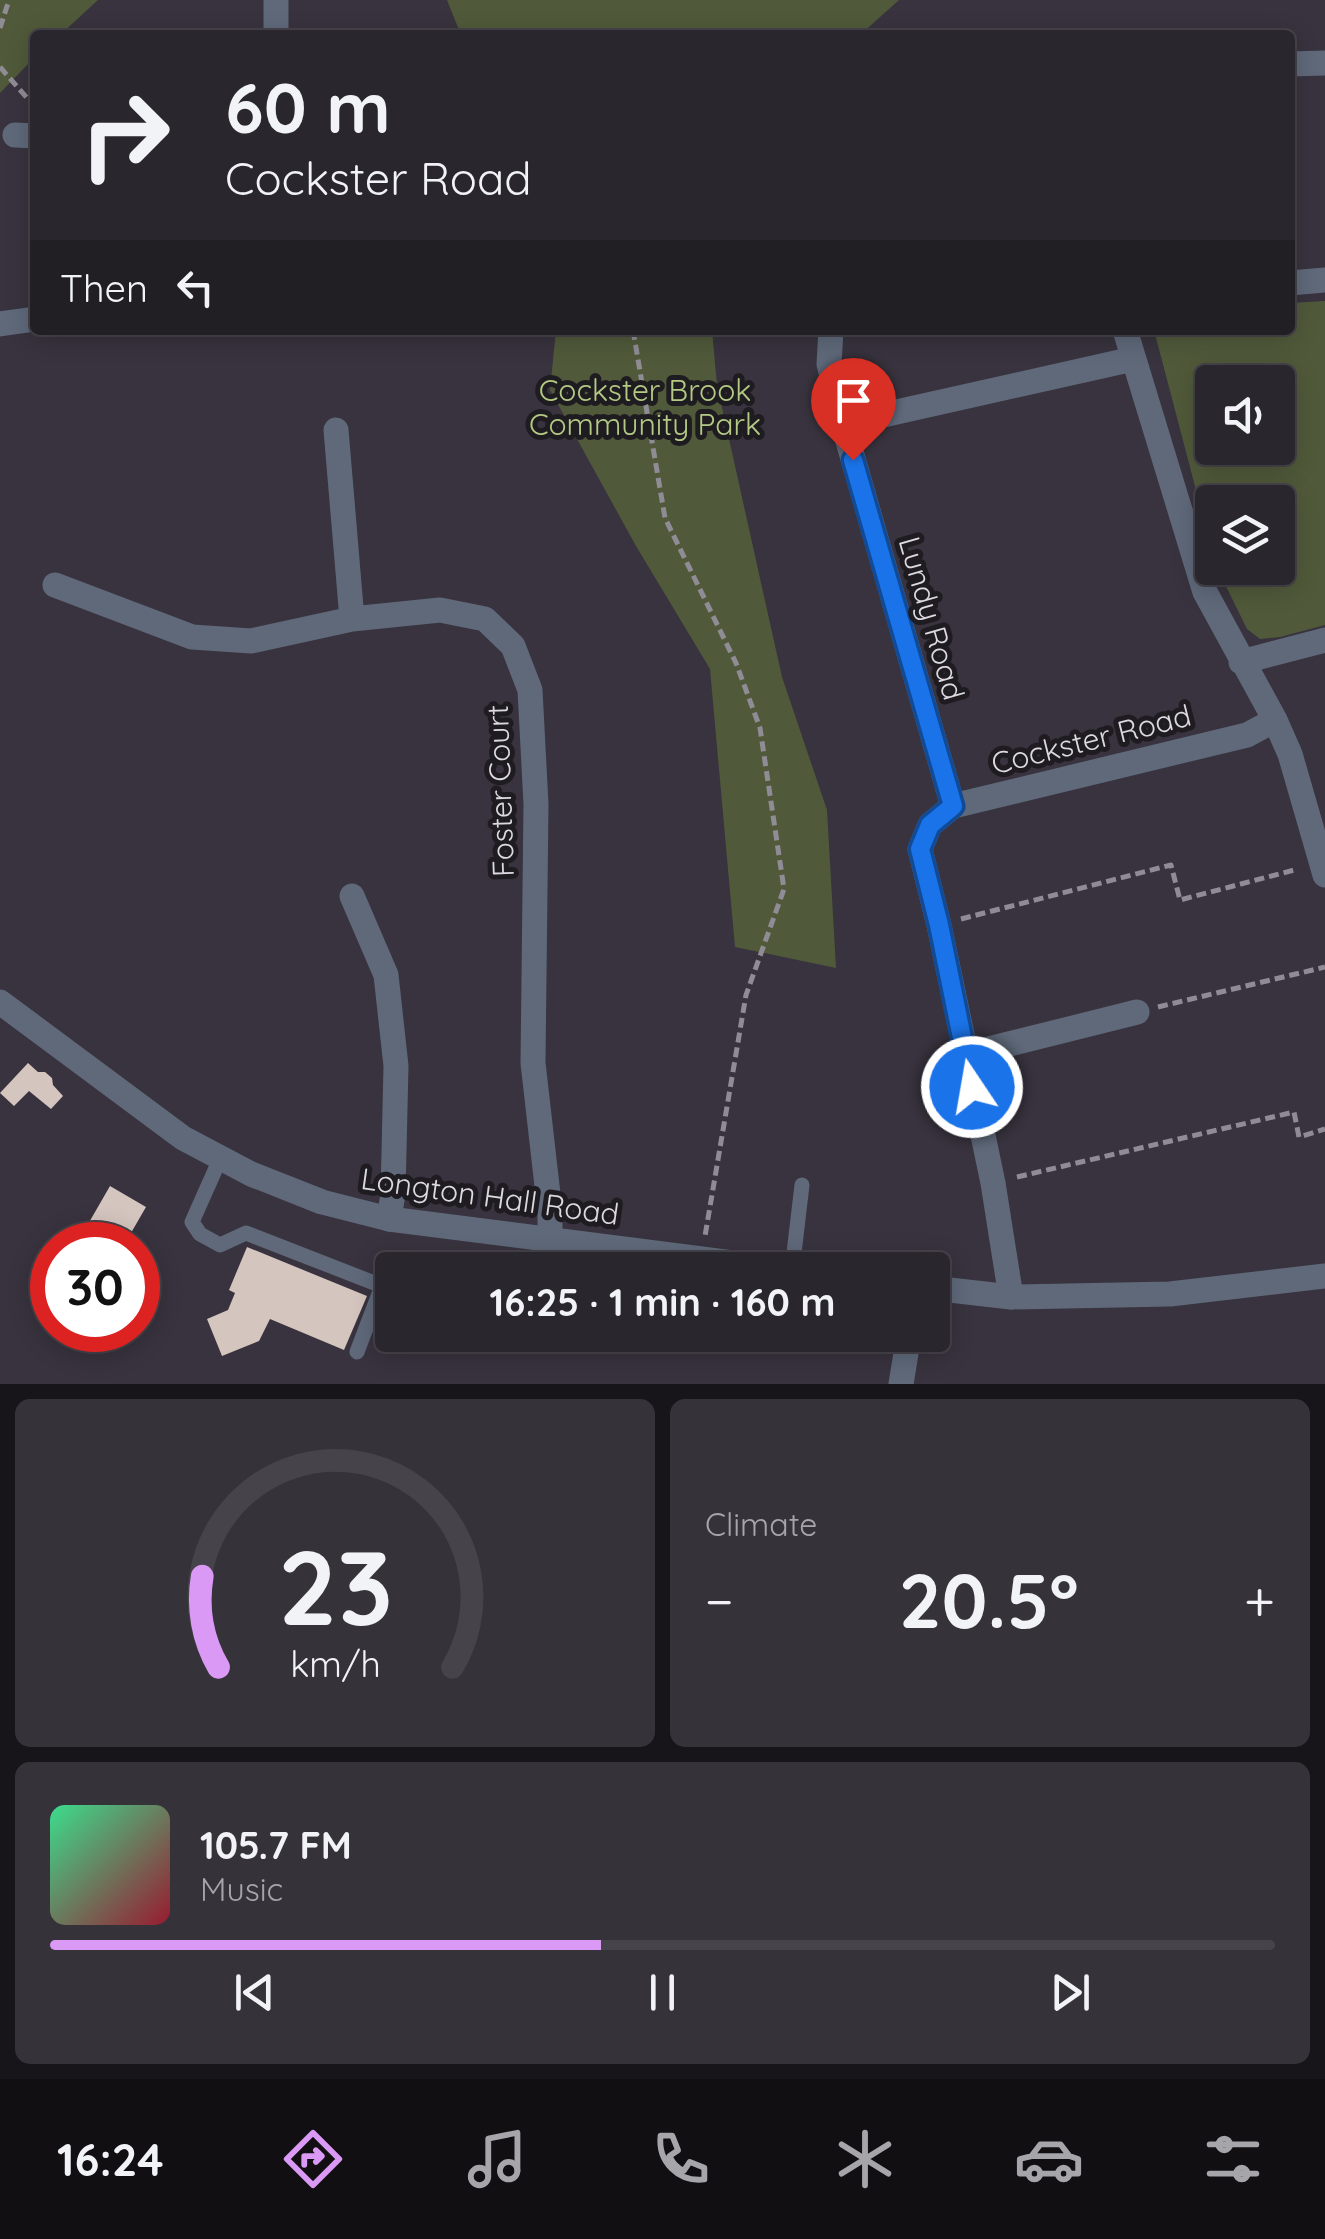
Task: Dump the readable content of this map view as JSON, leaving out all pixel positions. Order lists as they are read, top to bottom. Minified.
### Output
{"streets":{"street":["Lundy Road","Cockster Road","Foster Court","Longton Hall Road"]},"crossings":[["Lundy Road","Cockster Road"],["Foster Court","Longton Hall Road"]],"parks":["Cockster Brook Community Park"],"page":{"turn":["60 m","Cockster Road"],"then":"Then","limit":"30","trip":"16:25 · 1 min · 160 m","tile":"Climate","heat":["−","20.5°","+"],"song":["105.7 FM","Music"],"tabs":"16:24","gauge":["23","km/h"]}}
